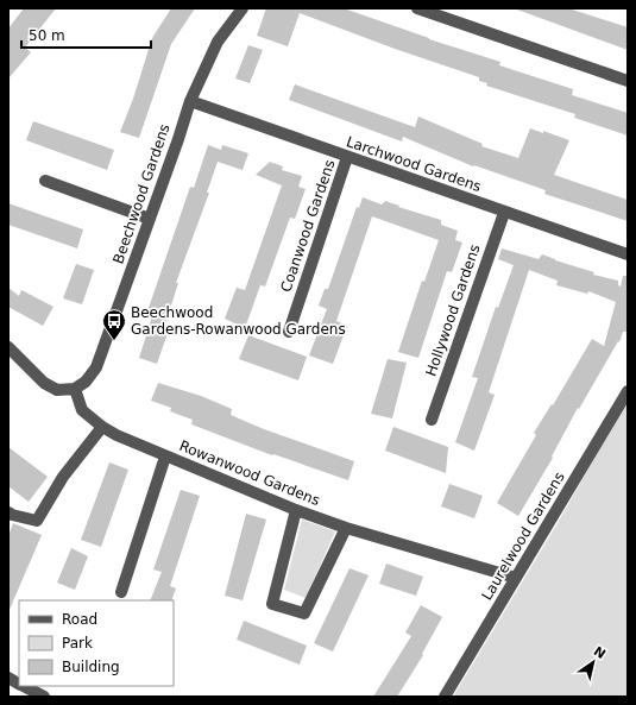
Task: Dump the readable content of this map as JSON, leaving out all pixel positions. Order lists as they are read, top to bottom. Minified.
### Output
{"streets":{"street":["Larchwood Gardens","Beechwood Gardens","Coanwood Gardens","Hollywood Gardens","Rowanwood Gardens","Laurelwood Gardens"]},"crossings":[["Larchwood Gardens","Beechwood Gardens"],["Larchwood Gardens","Coanwood Gardens"],["Larchwood Gardens","Hollywood Gardens"],["Beechwood Gardens","Rowanwood Gardens"],["Rowanwood Gardens","Laurelwood Gardens"]],"places":{"bus stop":["Beechwood Gardens-Rowanwood Gardens"]},"legend":["Road","Park","Building"],"scale_bar":"50 m","north":"top right"}
